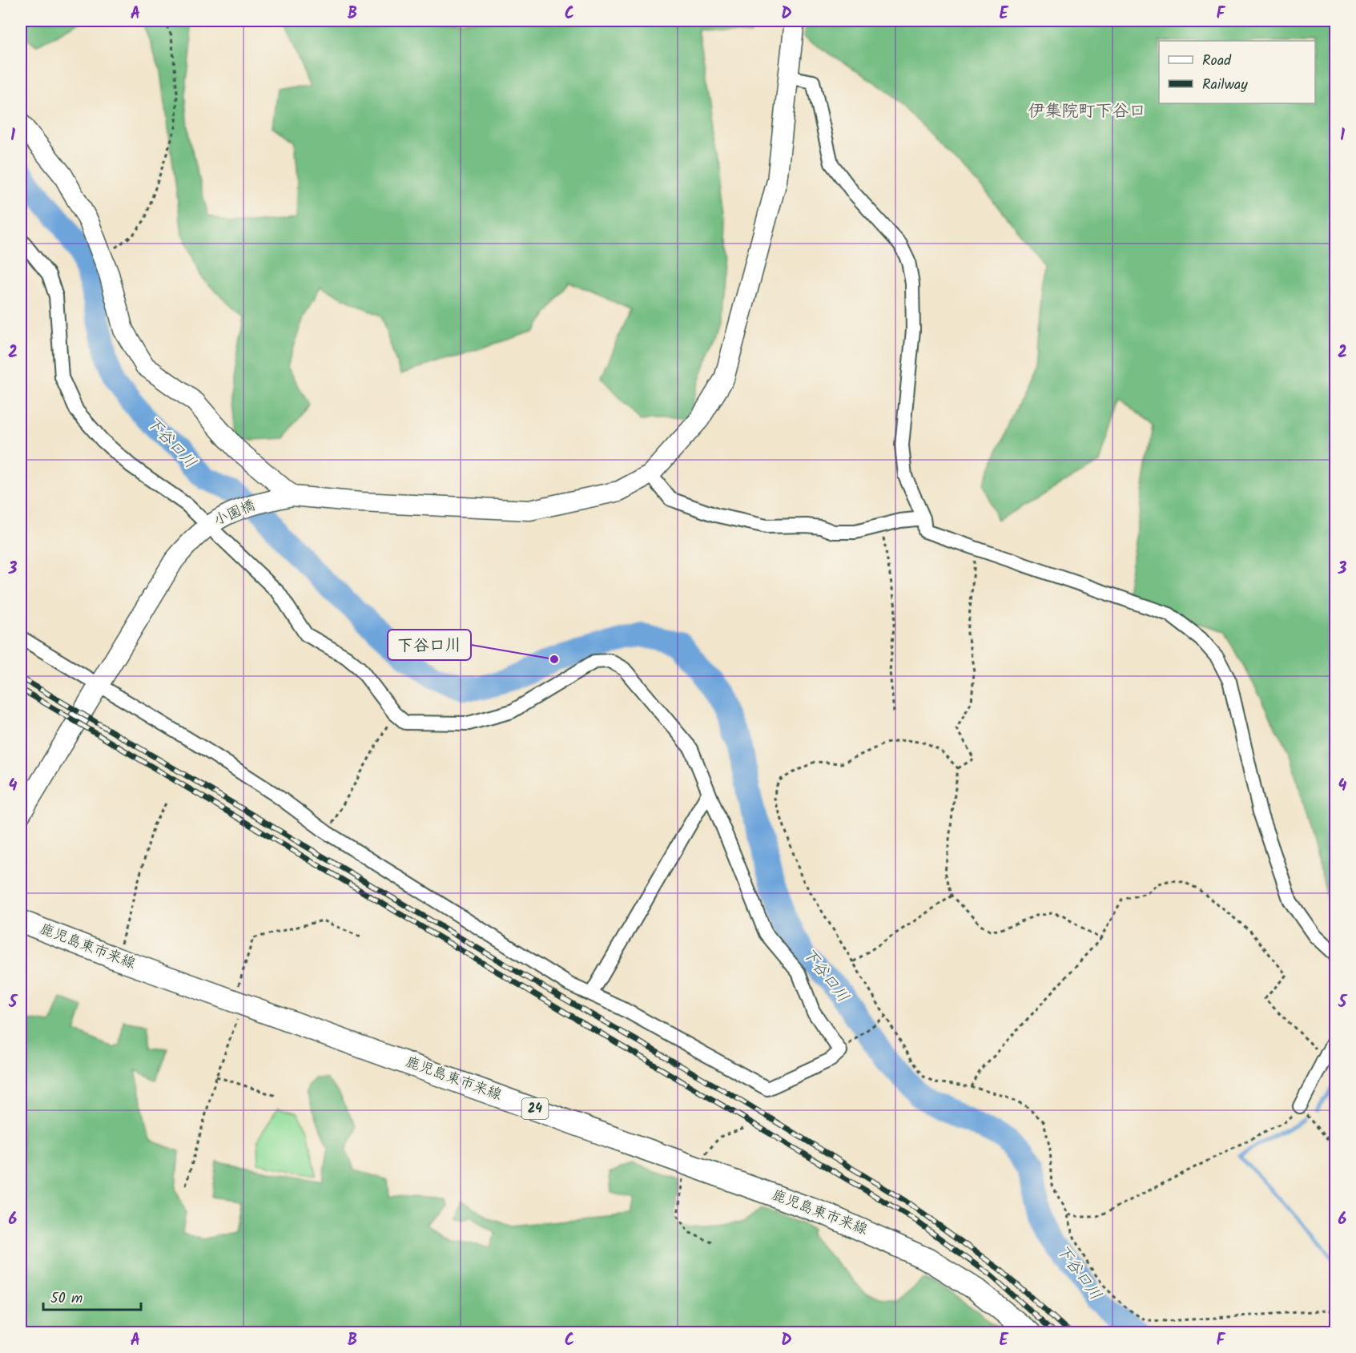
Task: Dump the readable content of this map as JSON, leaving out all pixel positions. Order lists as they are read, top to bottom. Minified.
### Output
{"streets":{"main road":["鹿児島東市来線","24"],"street":["小園橋"]},"districts":["伊集院町下谷口"],"water":["下谷口川"],"places":["下谷口川"],"legend":["Road","Railway"],"scale_bar":"50 m","grid":{"columns":["A","B","C","D","E","F"],"rows":["1","2","3","4","5","6"]}}
